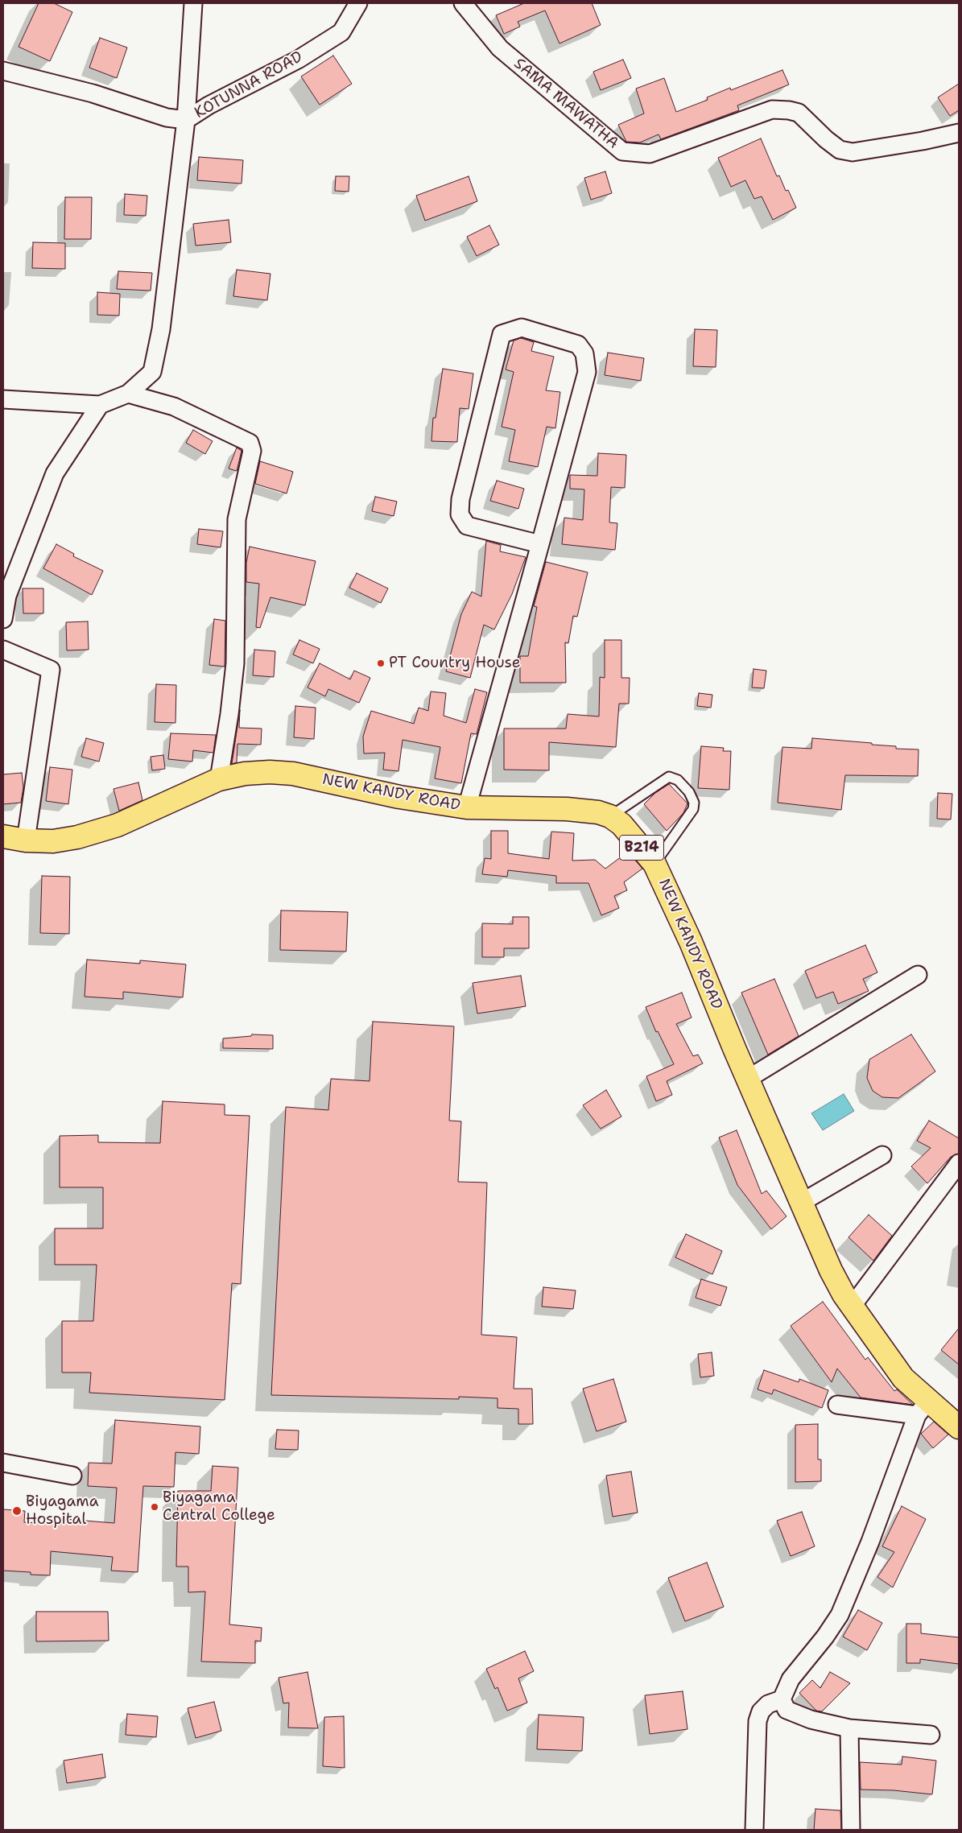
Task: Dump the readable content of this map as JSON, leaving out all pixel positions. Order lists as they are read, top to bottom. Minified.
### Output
{"streets":{"main road":["NEW KANDY ROAD","B214"],"street":["KOTUNNA ROAD","SAMA MAWATHA"]},"places":["PT Country House","Biyagama Central College","Biyagama Hospital"]}
